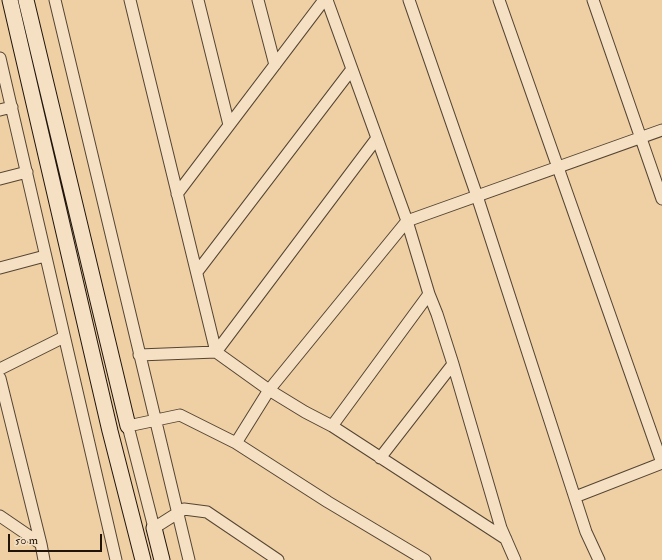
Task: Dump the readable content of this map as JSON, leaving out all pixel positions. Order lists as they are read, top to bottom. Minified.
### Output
{"scale_bar":"50 m"}
